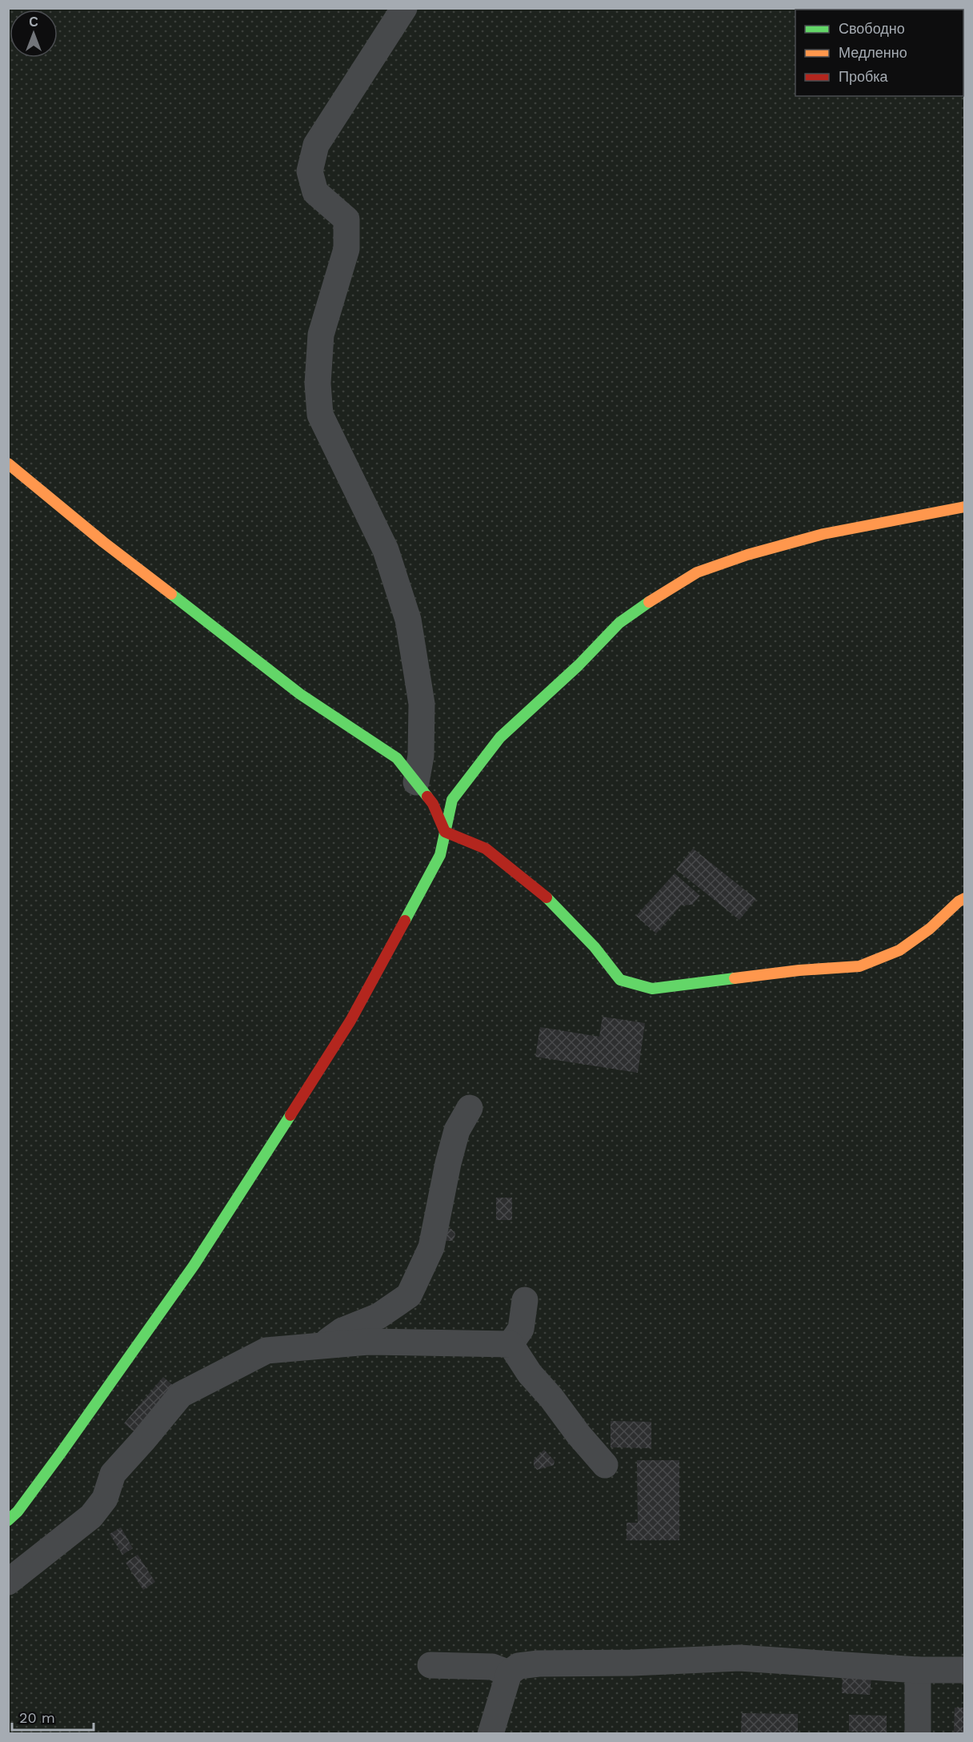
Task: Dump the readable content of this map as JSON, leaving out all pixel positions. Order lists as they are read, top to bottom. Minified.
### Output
{"legend":["Свободно","Медленно","Пробка"],"scale_bar":"20 m","north":"top"}
